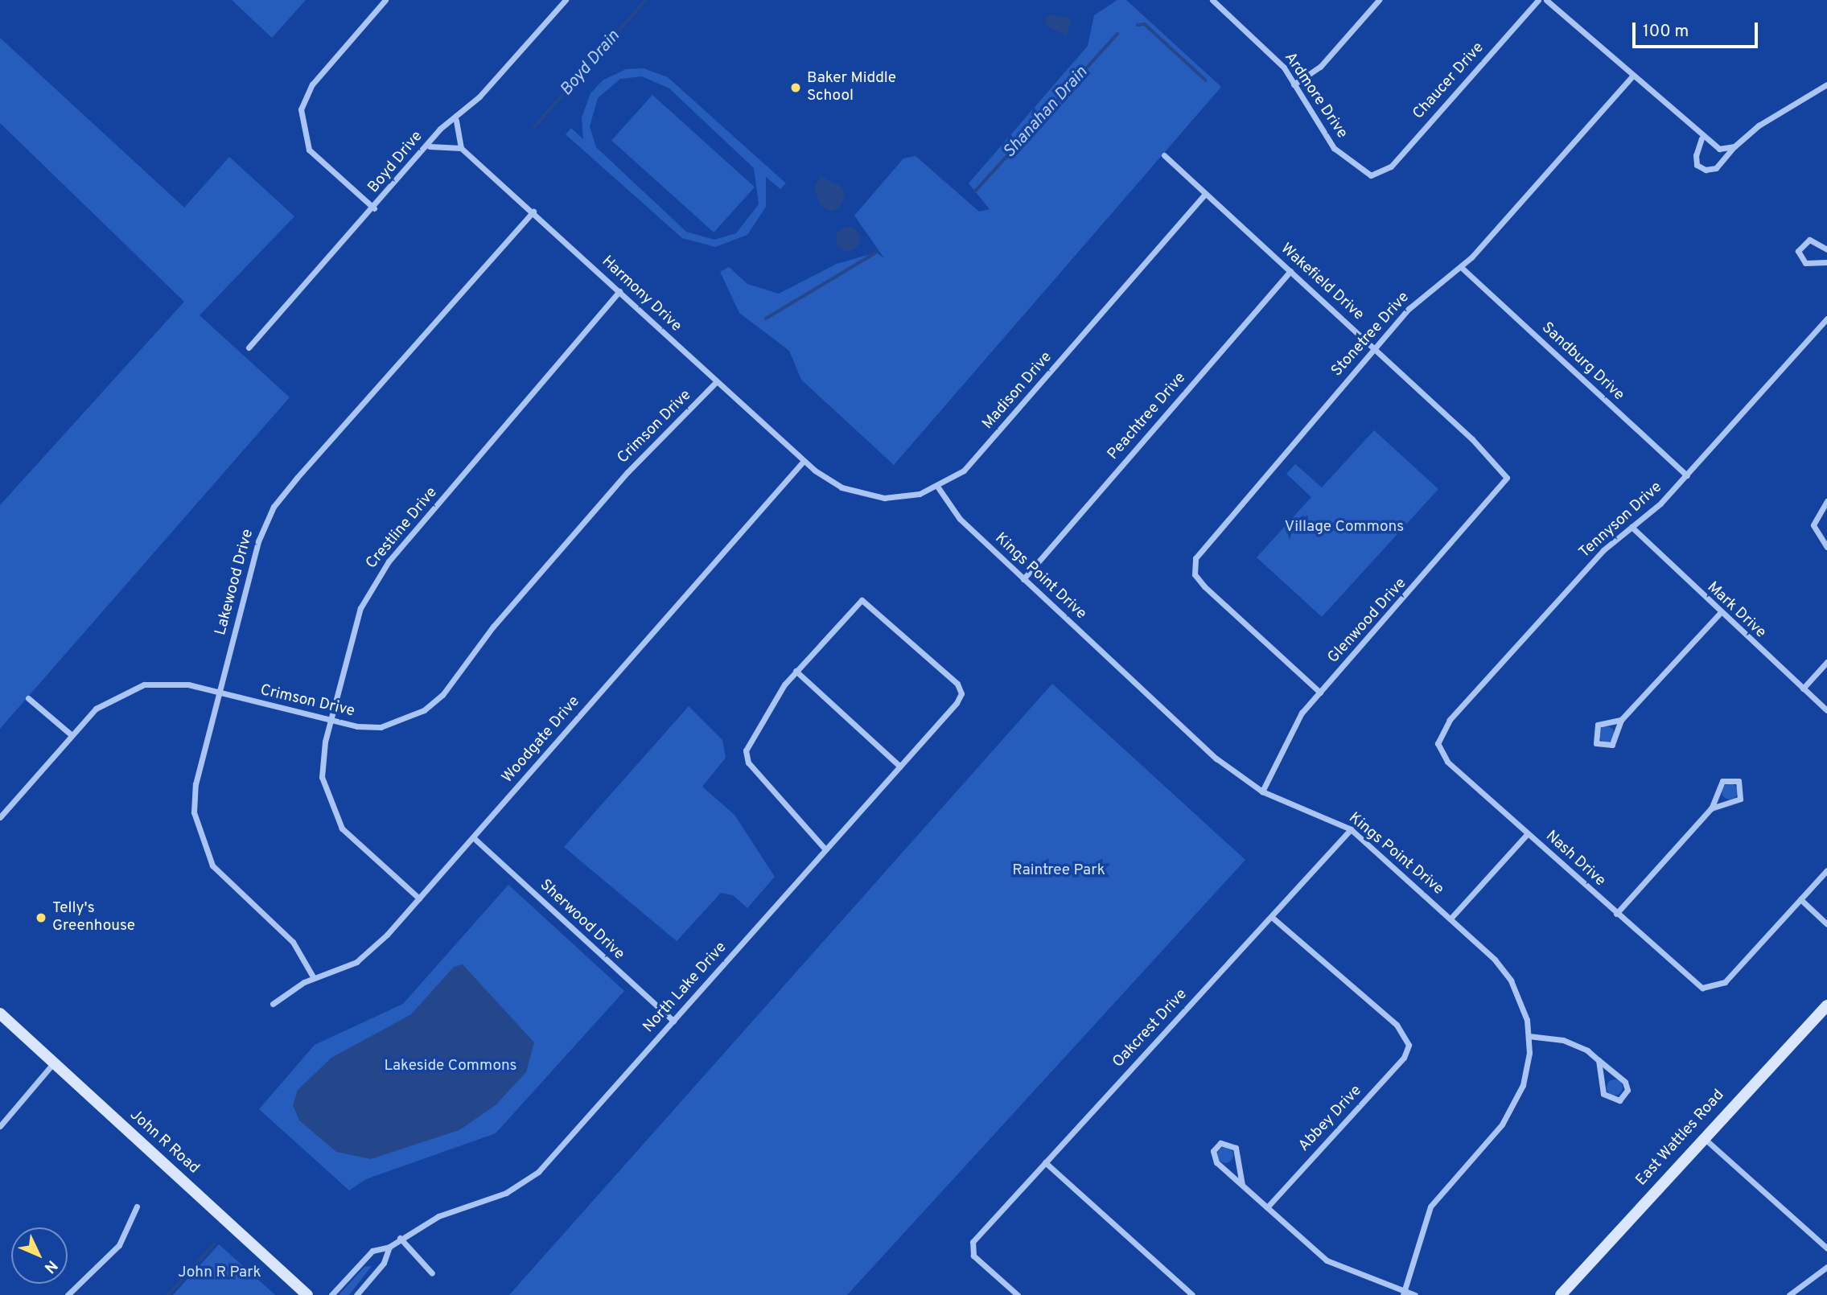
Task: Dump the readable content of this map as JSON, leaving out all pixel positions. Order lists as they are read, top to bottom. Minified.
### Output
{"streets":{"main road":["East Wattles Road","John R Road"],"street":["Chaucer Drive","Ardmore Drive","Boyd Drive","Wakefield Drive","Harmony Drive","Stonetree Drive","Sandburg Drive","Madison Drive","Peachtree Drive","Crimson Drive","Tennyson Drive","Crestline Drive","Kings Point Drive","Lakewood Drive","Mark Drive","Glenwood Drive","Woodgate Drive","Nash Drive","Sherwood Drive","North Lake Drive","Oakcrest Drive","Abbey Drive"]},"crossings":[["Chaucer Drive","Ardmore Drive"],["Wakefield Drive","Stonetree Drive"],["Wakefield Drive","Madison Drive"],["Wakefield Drive","Peachtree Drive"],["Wakefield Drive","Glenwood Drive"],["Harmony Drive","Madison Drive"],["Harmony Drive","Crimson Drive"],["Harmony Drive","Crestline Drive"],["Harmony Drive","Lakewood Drive"],["Harmony Drive","Woodgate Drive"],["Stonetree Drive","Sandburg Drive"],["Stonetree Drive","Glenwood Drive"],["Sandburg Drive","Tennyson Drive"],["Madison Drive","Kings Point Drive"],["Madison Drive","Woodgate Drive"],["Peachtree Drive","Kings Point Drive"],["Crimson Drive","Crestline Drive"],["Crimson Drive","Lakewood Drive"],["Tennyson Drive","Mark Drive"],["Tennyson Drive","Nash Drive"],["Crestline Drive","Woodgate Drive"],["Kings Point Drive","Glenwood Drive"],["Kings Point Drive","Oakcrest Drive"],["Lakewood Drive","Woodgate Drive"],["Woodgate Drive","Sherwood Drive"],["Sherwood Drive","North Lake Drive"],["Oakcrest Drive","Abbey Drive"]],"water":["Boyd Drain","Shanahan Drain"],"parks":["Village Commons","Raintree Park","Lakeside Commons","John R Park"],"places":["Baker Middle School","Telly's Greenhouse"],"scale_bar":"100 m","north":"bottom right"}
